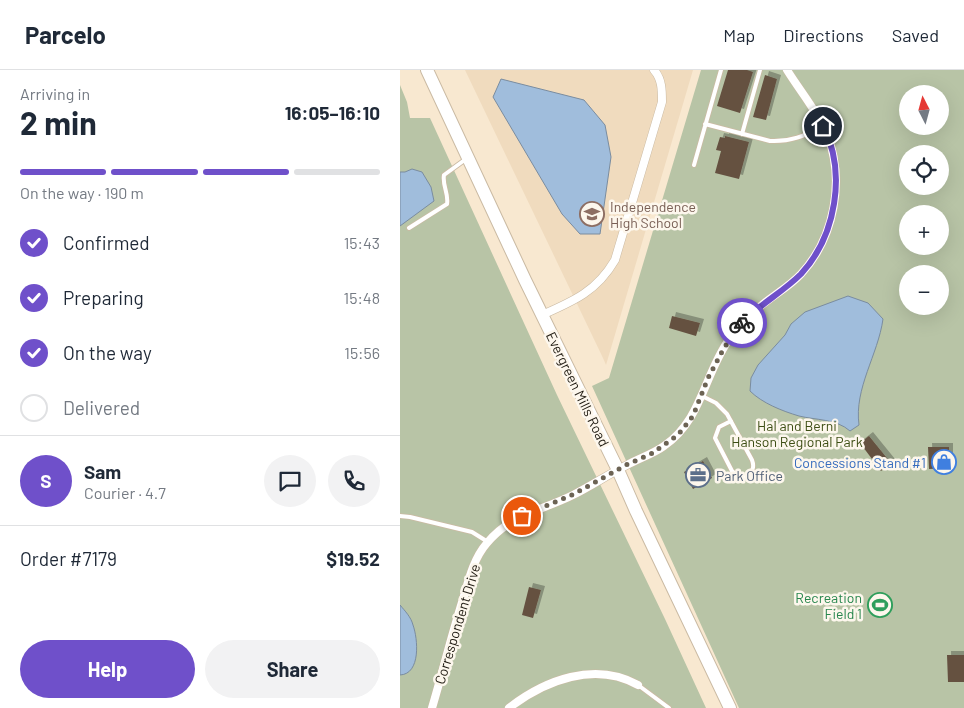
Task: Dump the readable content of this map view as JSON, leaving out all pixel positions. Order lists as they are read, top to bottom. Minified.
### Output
{"streets":{"main road":["Evergreen Mills Road"],"street":["Correspondent Drive"]},"crossings":[["Evergreen Mills Road","Correspondent Drive"]],"parks":["Hal and Berni Hanson Regional Park"],"places":{"school or university":["Independence High School"],"shop":["Concessions Stand #1"],"office":["Park Office"],"sports":["Recreation Field 1"]},"north":"top","page":{"header":"Parcelo","nav":["Map","Directions","Saved"],"heading":["2 min","Arriving in","16:05–16:10"],"panel":["Sam","Courier · 4.7","Order #7179","$19.52"],"map_buttons":["+","−"],"bar":"On the way · 190 m","list":[["Confirmed","15:43"],["Preparing","15:48"],["On the way","15:56"],"Delivered"],"round":"S","buttons":["Help","Share"]}}
